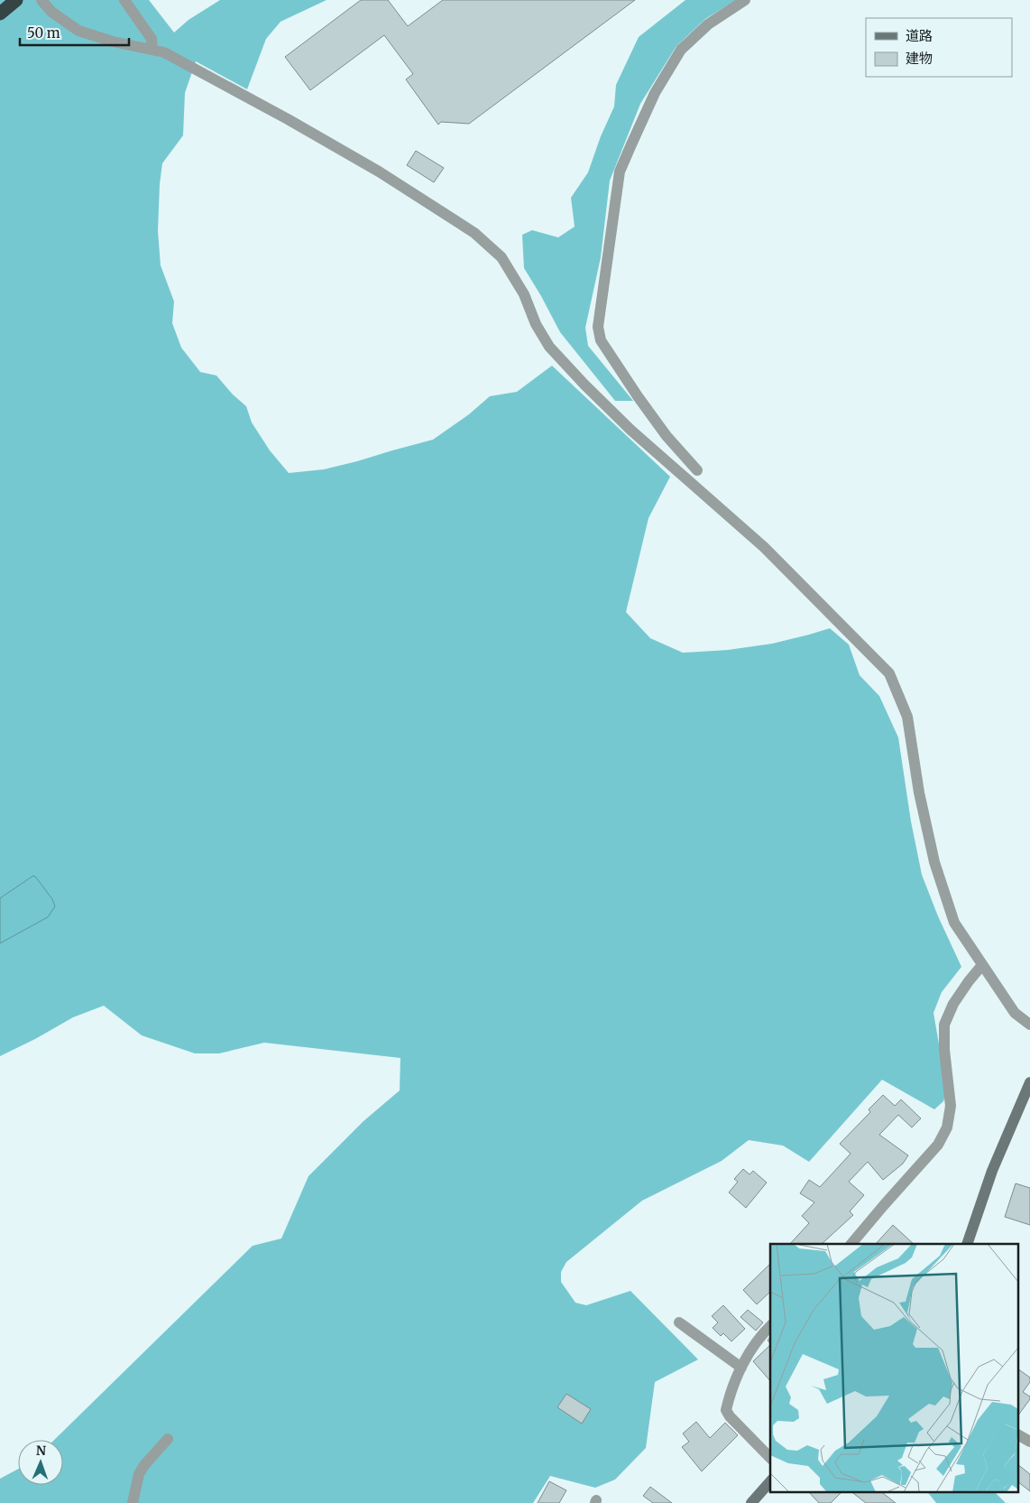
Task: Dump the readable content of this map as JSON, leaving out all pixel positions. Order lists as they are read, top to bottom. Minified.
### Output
{"legend":["道路","建物"],"scale_bar":"50 m","north":"top"}
